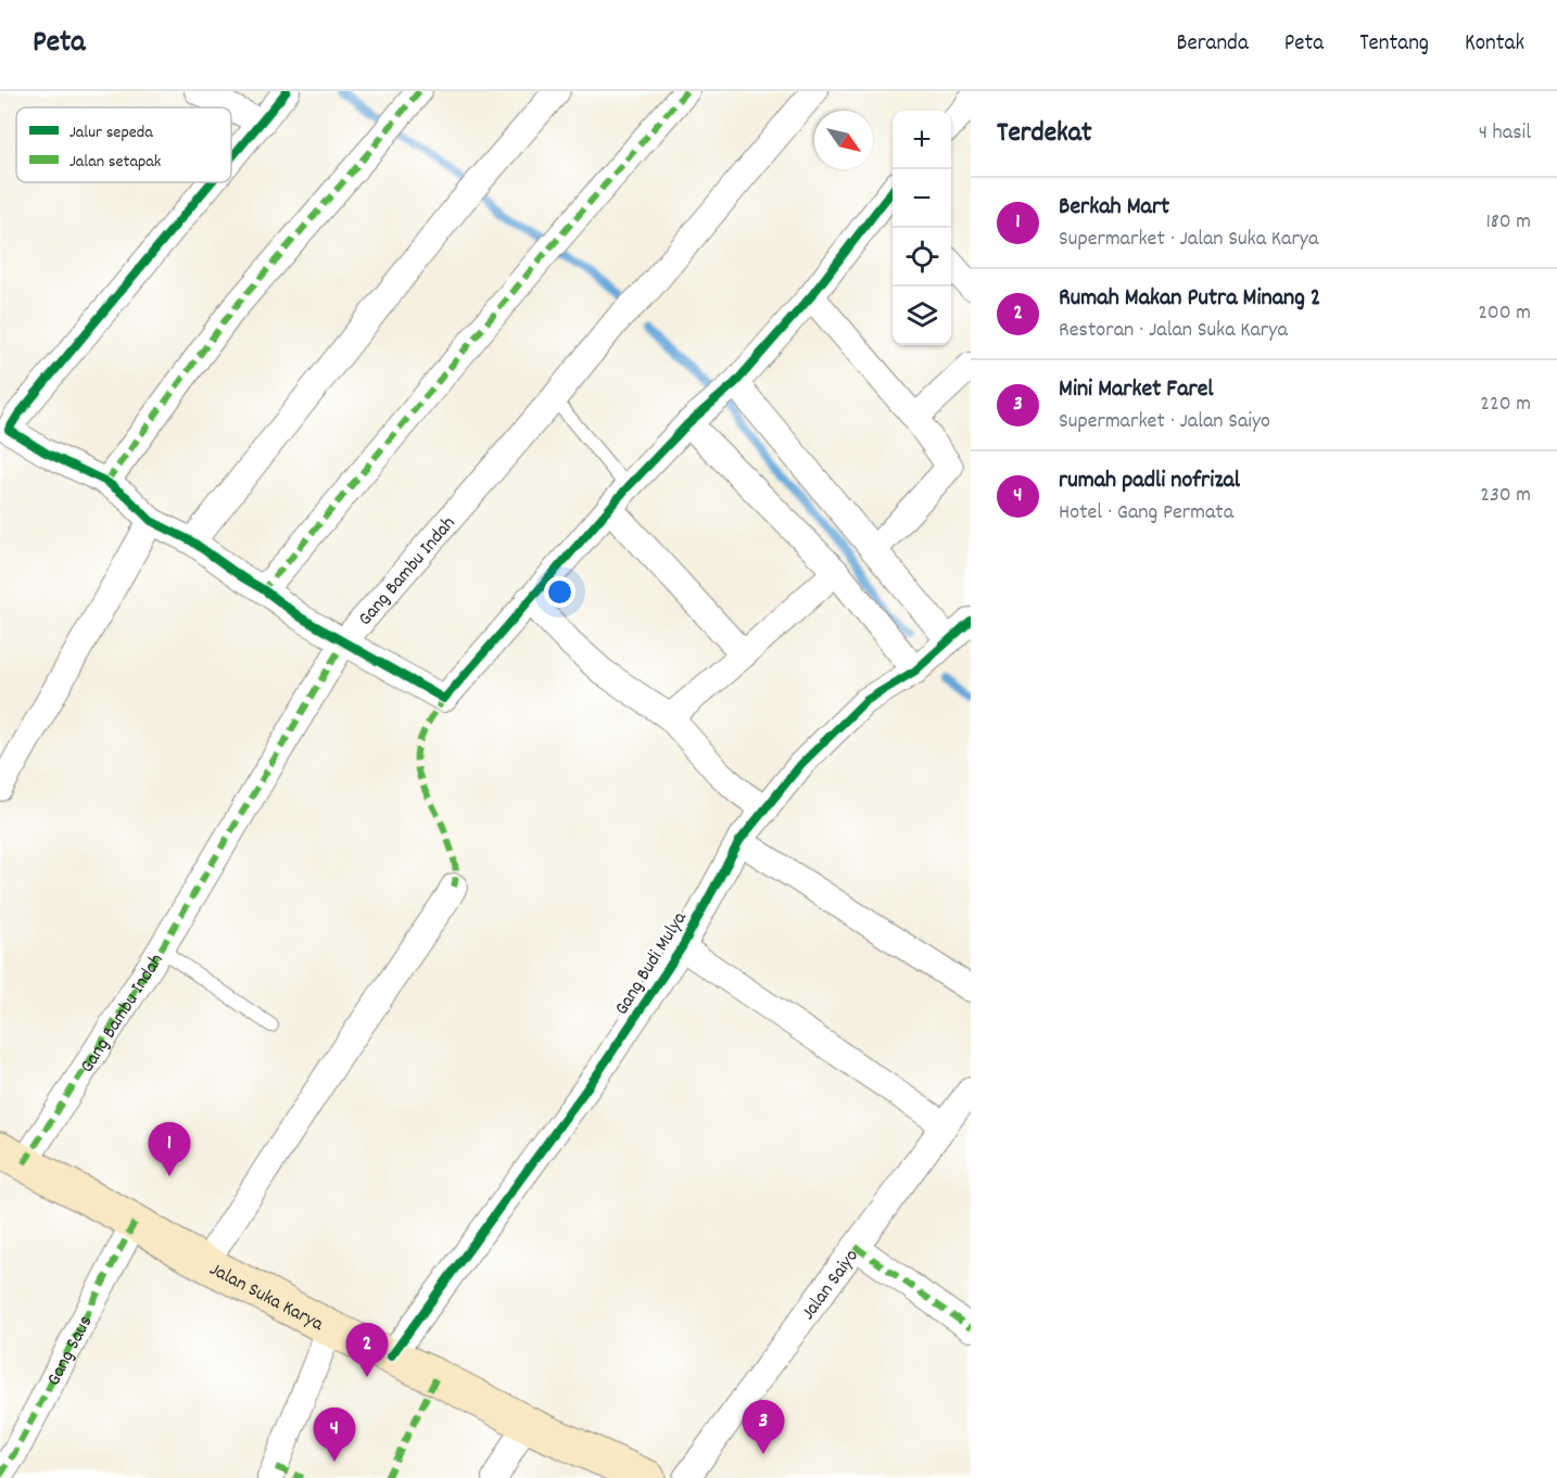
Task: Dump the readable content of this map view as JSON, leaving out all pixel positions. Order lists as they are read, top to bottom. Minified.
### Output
{"streets":{"main road":["Jalan Suka Karya"],"street":["Gang Bambu Indah","Gang Budi Mulya","Jalan Saiyo","Gang Saus"]},"crossings":[["Gang Bambu Indah","Jalan Suka Karya"],["Gang Budi Mulya","Jalan Suka Karya"],["Jalan Suka Karya","Gang Saus"]],"legend":["Jalur sepeda","Jalan setapak"],"north":"bottom right","page":{"header":"Peta","nav":["Beranda","Peta","Tentang","Kontak"],"heading":["Terdekat","4 hasil"],"map_buttons":["+","−"],"list":[{"mark":"1","name":"Berkah Mart","note":"Supermarket · Jalan Suka Karya","value":"180 m"},{"mark":"2","name":"Rumah Makan Putra Minang 2","note":"Restoran · Jalan Suka Karya","value":"200 m"},{"mark":"3","name":"Mini Market Farel","note":"Supermarket · Jalan Saiyo","value":"220 m"},{"mark":"4","name":"rumah padli nofrizal","note":"Hotel · Gang Permata","value":"230 m"}],"pins":["1","2","3","4"]}}
